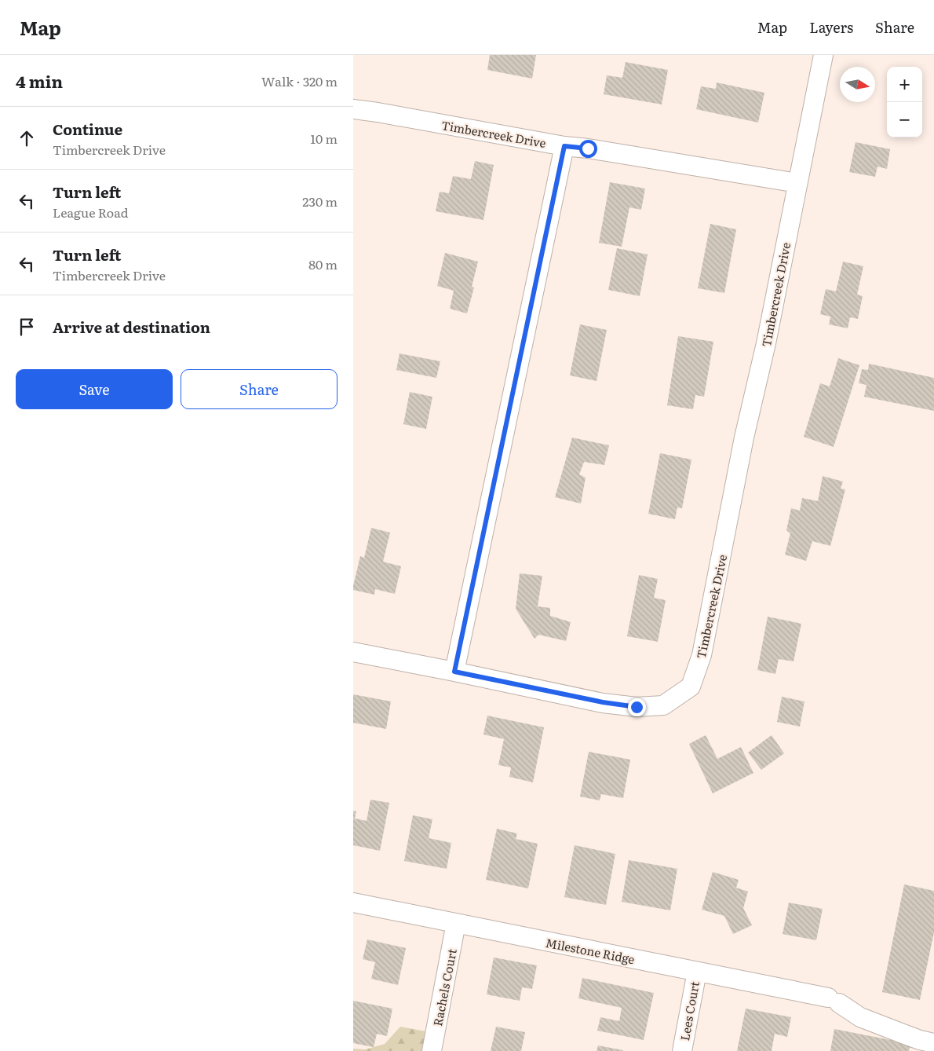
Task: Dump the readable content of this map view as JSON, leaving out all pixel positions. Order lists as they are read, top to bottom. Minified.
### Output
{"streets":{"street":["Timbercreek Drive","Milestone Ridge","Rachels Court","Lees Court"]},"crossings":[["Milestone Ridge","Rachels Court"],["Milestone Ridge","Lees Court"]],"north":"right","page":{"header":"Map","nav":["Map","Layers","Share"],"heading":["4 min","Walk · 320 m"],"map_buttons":["+","−"],"list":[["Continue","Timbercreek Drive","10 m"],["Turn left","League Road","230 m"],["Turn left","Timbercreek Drive","80 m"],"Arrive at destination"],"buttons":["Save","Share"]}}
